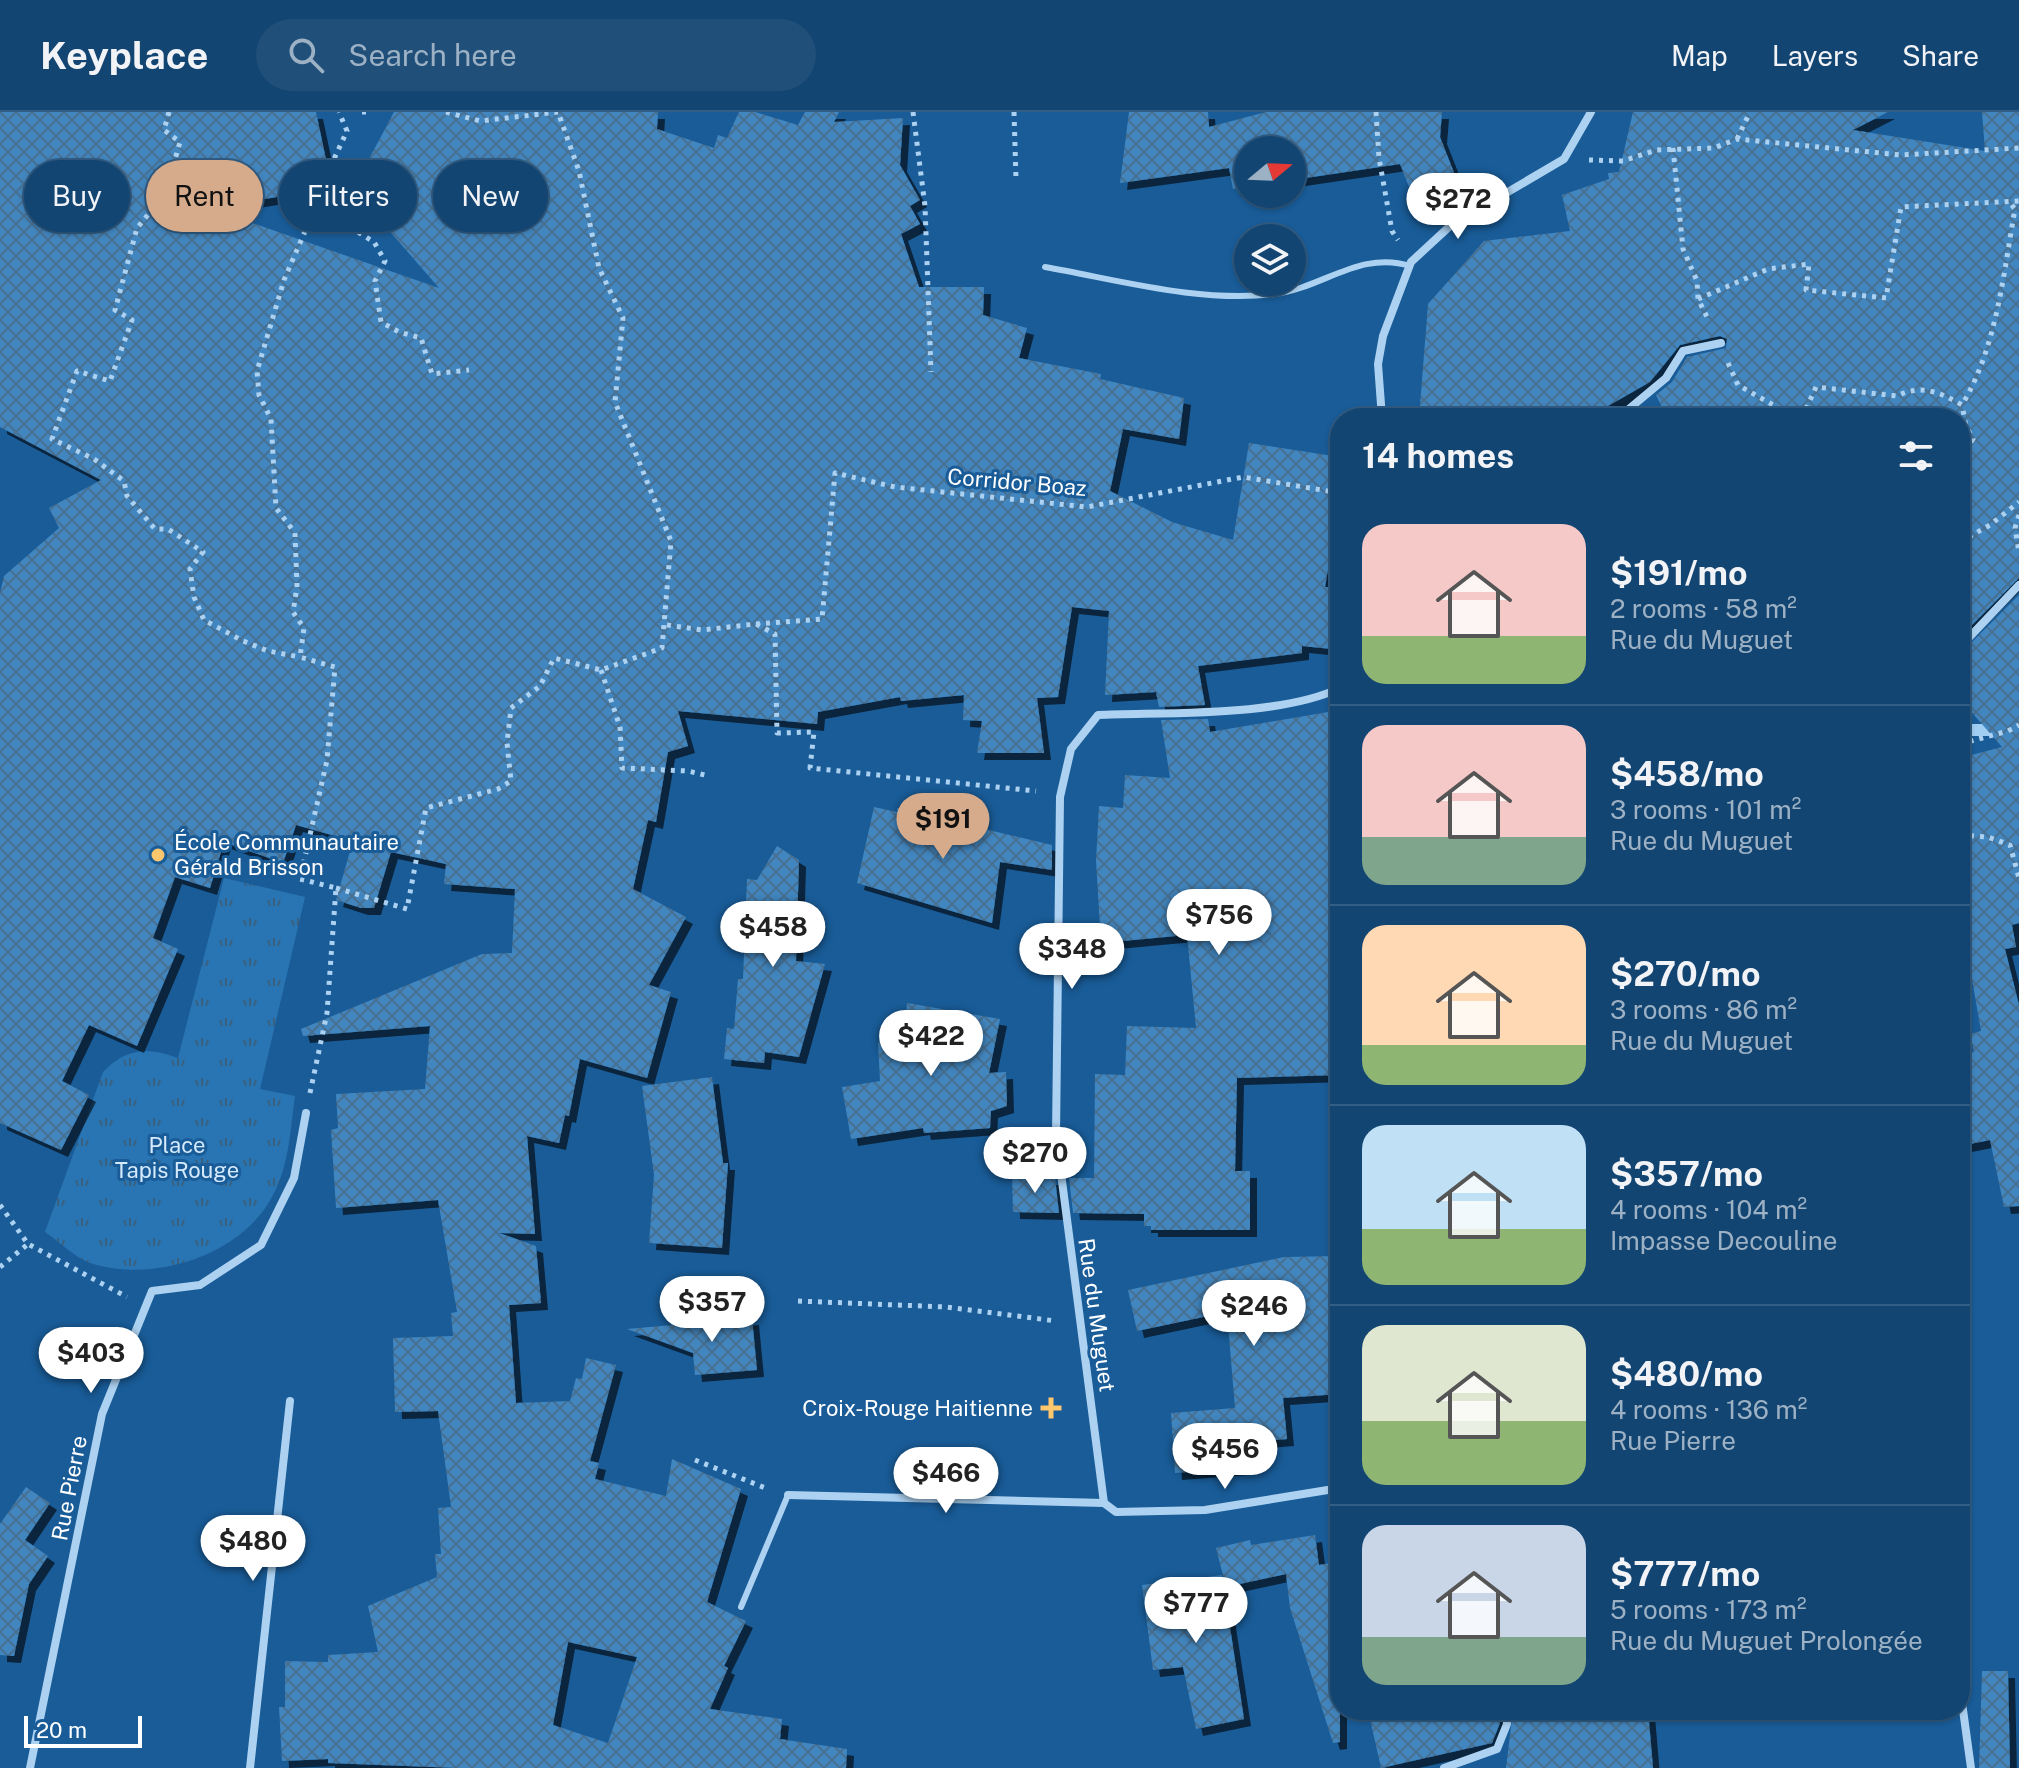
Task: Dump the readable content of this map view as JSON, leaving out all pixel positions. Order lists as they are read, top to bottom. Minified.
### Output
{"streets":{"street":["Rue du Muguet","Rue Pierre"],"path":["Corridor Boaz"]},"parks":["Place Tapis Rouge"],"places":{"other":["École Communautaire Gérald Brisson"],"health":["Croix-Rouge Haitienne"]},"scale_bar":"20 m","north":"right","page":{"header":"Keyplace","search":"Search here","nav":["Map","Layers","Share"],"chip":["Buy","Rent","Filters","New"],"price":["$272","$191","$756","$458","$348","$422","$270","$357","$246","$403","$456","$466","$480","$777"],"heading":"14 homes","list":[{"name":"$191/mo","note":"2 rooms · 58 m² · Rue du Muguet"},{"name":"$458/mo","note":"3 rooms · 101 m² · Rue du Muguet"},{"name":"$270/mo","note":"3 rooms · 86 m² · Rue du Muguet"},{"name":"$357/mo","note":"4 rooms · 104 m² · Impasse Decouline"},{"name":"$480/mo","note":"4 rooms · 136 m² · Rue Pierre"},{"name":"$777/mo","note":"5 rooms · 173 m² · Rue du Muguet Prolongée"}],"scale":"20 m"}}
